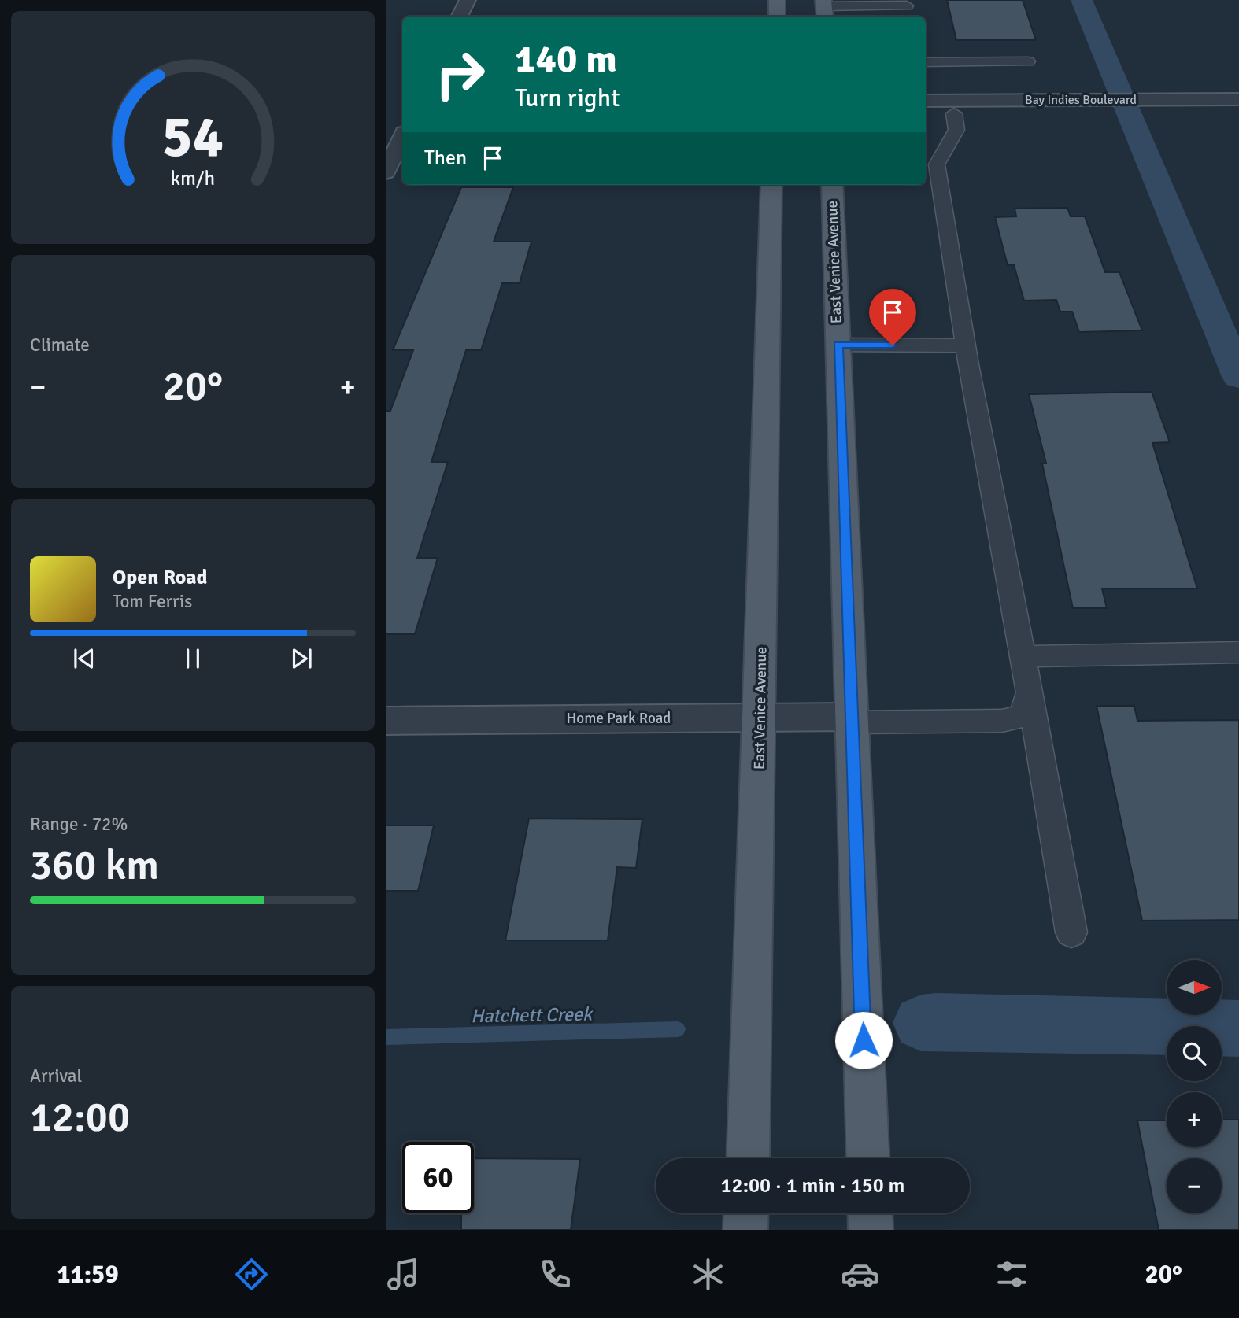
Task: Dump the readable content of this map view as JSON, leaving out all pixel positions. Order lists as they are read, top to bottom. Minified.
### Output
{"streets":{"main road":["East Venice Avenue"],"street":["Bay Indies Boulevard","Home Park Road"]},"crossings":[["East Venice Avenue","Home Park Road"]],"water":["Hatchett Creek"],"north":"right","page":{"turn":["140 m","Turn right"],"then":"Then","tile":["Climate",["Range · 72%","360 km"],["Arrival","12:00"]],"heat":["−","20°","+"],"song":["Open Road","Tom Ferris"],"map_buttons":["+","−"],"limit":"60","trip":"12:00 · 1 min · 150 m","tabs":["11:59","20°"],"gauge":["54","km/h"]}}
